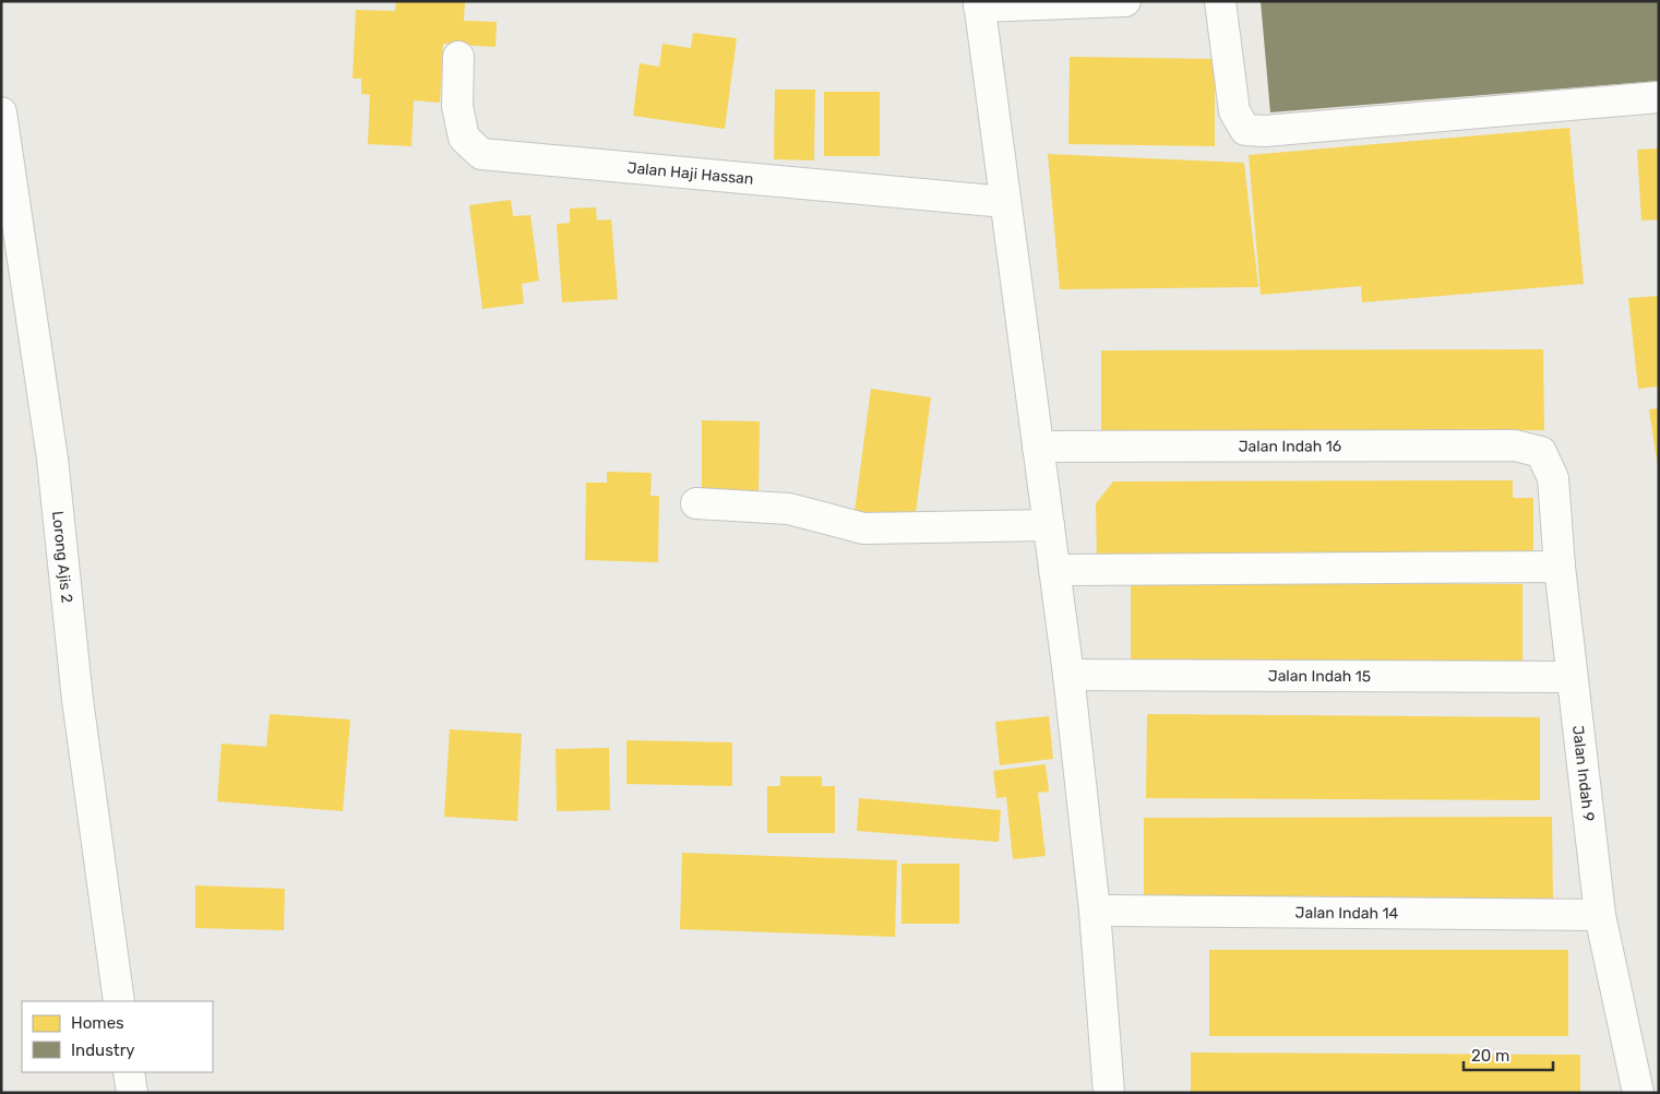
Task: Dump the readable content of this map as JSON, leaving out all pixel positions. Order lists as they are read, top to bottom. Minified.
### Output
{"streets":{"street":["Jalan Haji Hassan","Jalan Indah 16","Lorong Ajis 2","Jalan Indah 15","Jalan Indah 9","Jalan Indah 14"]},"crossings":[["Jalan Indah 16","Jalan Indah 9"],["Jalan Indah 15","Jalan Indah 9"],["Jalan Indah 9","Jalan Indah 14"]],"legend":["Homes","Industry"],"scale_bar":"20 m"}
